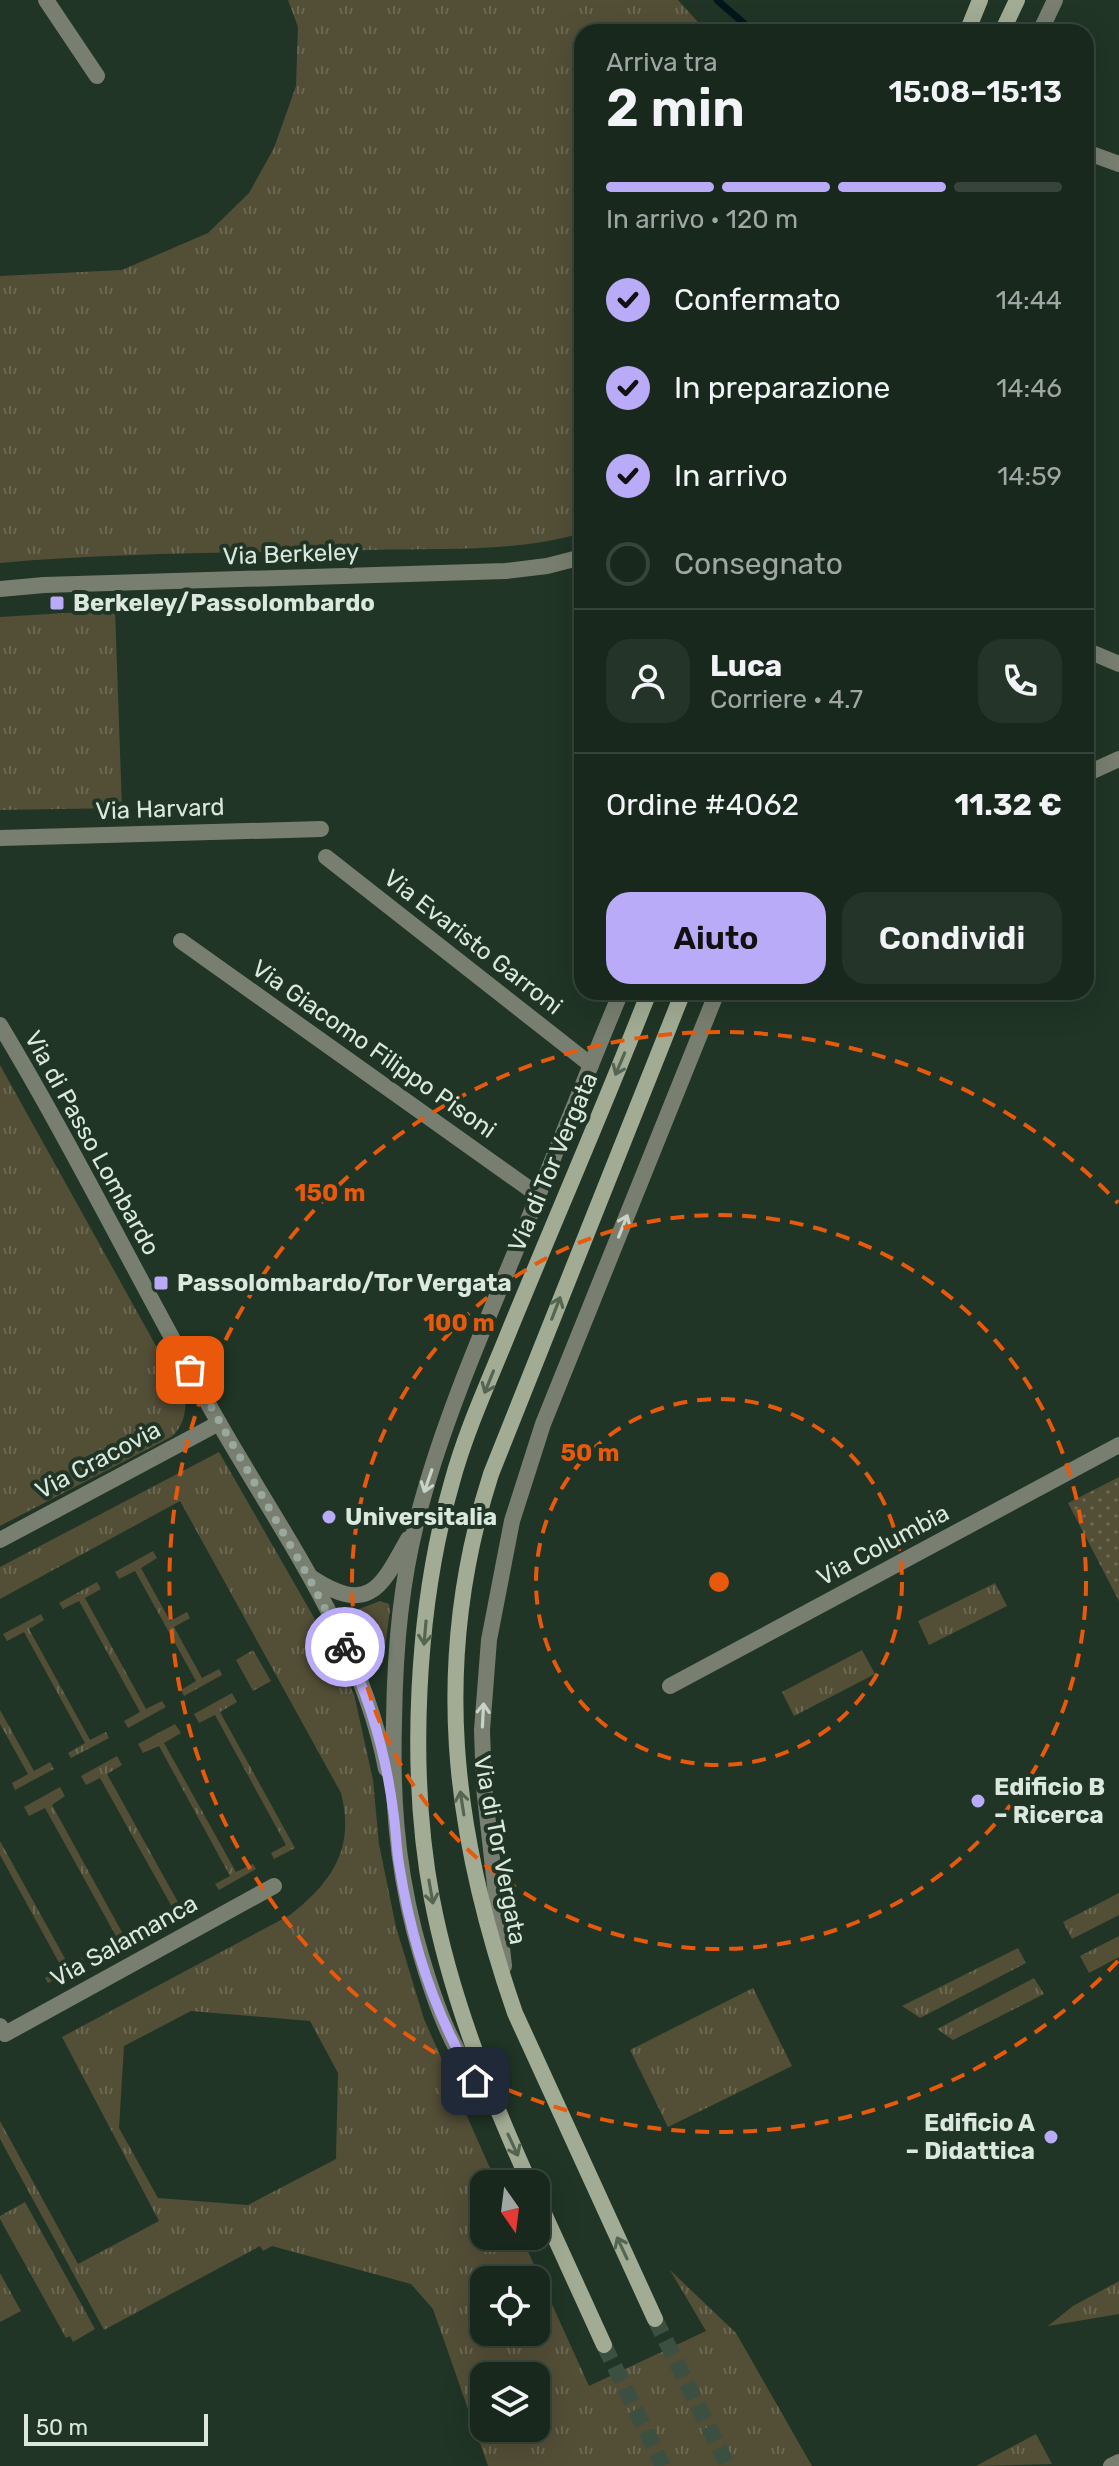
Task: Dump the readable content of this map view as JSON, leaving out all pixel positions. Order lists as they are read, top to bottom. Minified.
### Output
{"streets":{"main road":["Via di Tor Vergata"],"street":["Via Berkeley","Via Harvard","Via Evaristo Garroni","Via Giacomo Filippo Pisoni","Via di Passo Lombardo","Via Cracovia","Via Columbia","Via Salamanca"]},"crossings":[["Via Evaristo Garroni","Via di Tor Vergata"],["Via Giacomo Filippo Pisoni","Via di Tor Vergata"],["Via di Passo Lombardo","Via di Tor Vergata"],["Via di Passo Lombardo","Via Cracovia"]],"places":{"transit":["Berkeley/Passolombardo","Passolombardo/Tor Vergata"],"other":["Universitalia","Edificio B – Ricerca","Edificio A – Didattica"]},"scale_bar":"50 m","north":"bottom","page":{"heading":["2 min","Arriva tra","15:08–15:13"],"panel":["Luca","Corriere · 4.7","Ordine #4062","11.32 €"],"bar":"In arrivo · 120 m","list":[["Confermato","14:44"],["In preparazione","14:46"],["In arrivo","14:59"],"Consegnato"],"buttons":["Aiuto","Condividi"],"scale":"50 m"},"rings":["150 m","100 m","50 m"]}
